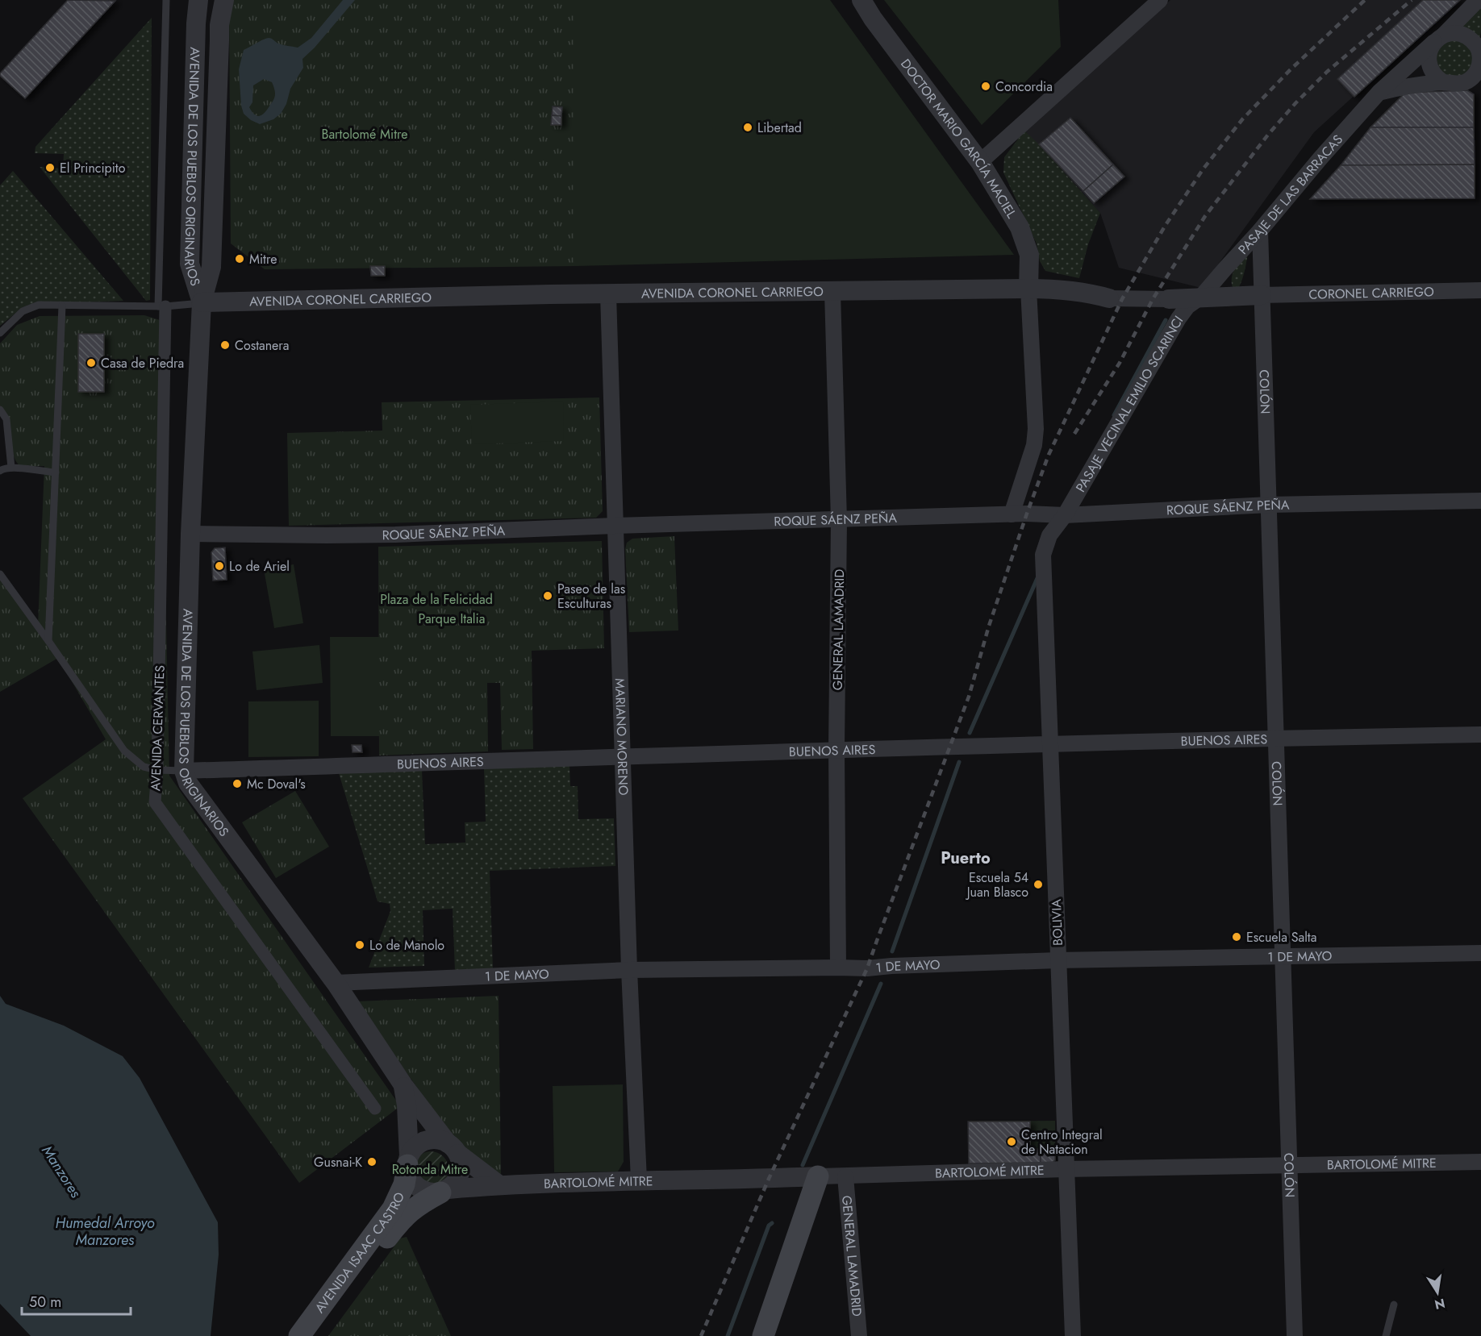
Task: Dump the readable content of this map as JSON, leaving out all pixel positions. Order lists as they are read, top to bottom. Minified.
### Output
{"streets":{"main road":["AVENIDA ISAAC CASTRO"],"street":["DOCTOR MARIO GARCÍA MACIEL","AVENIDA DE LOS PUEBLOS ORIGINARIOS","PASAJE DE LAS BARRACAS","AVENIDA CORONEL CARRIEGO","CORONEL CARRIEGO","COLÓN","PASAJE VECINAL EMILIO SCARINCI","ROQUE SÁENZ PEÑA","GENERAL LAMADRID","AVENIDA CERVANTES","MARIANO MORENO","BUENOS AIRES","BOLIVIA","1 DE MAYO","BARTOLOMÉ MITRE"]},"crossings":[["DOCTOR MARIO GARCÍA MACIEL","AVENIDA CORONEL CARRIEGO"],["AVENIDA DE LOS PUEBLOS ORIGINARIOS","AVENIDA CORONEL CARRIEGO"],["AVENIDA DE LOS PUEBLOS ORIGINARIOS","ROQUE SÁENZ PEÑA"],["AVENIDA DE LOS PUEBLOS ORIGINARIOS","BUENOS AIRES"],["AVENIDA DE LOS PUEBLOS ORIGINARIOS","1 DE MAYO"],["AVENIDA DE LOS PUEBLOS ORIGINARIOS","BARTOLOMÉ MITRE"],["AVENIDA DE LOS PUEBLOS ORIGINARIOS","AVENIDA ISAAC CASTRO"],["PASAJE DE LAS BARRACAS","AVENIDA CORONEL CARRIEGO"],["PASAJE DE LAS BARRACAS","COLÓN"],["PASAJE DE LAS BARRACAS","PASAJE VECINAL EMILIO SCARINCI"],["AVENIDA CORONEL CARRIEGO","CORONEL CARRIEGO"],["AVENIDA CORONEL CARRIEGO","COLÓN"],["AVENIDA CORONEL CARRIEGO","PASAJE VECINAL EMILIO SCARINCI"],["AVENIDA CORONEL CARRIEGO","GENERAL LAMADRID"],["AVENIDA CORONEL CARRIEGO","MARIANO MORENO"],["CORONEL CARRIEGO","COLÓN"],["COLÓN","ROQUE SÁENZ PEÑA"],["COLÓN","BUENOS AIRES"],["COLÓN","1 DE MAYO"],["COLÓN","BARTOLOMÉ MITRE"],["PASAJE VECINAL EMILIO SCARINCI","ROQUE SÁENZ PEÑA"],["PASAJE VECINAL EMILIO SCARINCI","BOLIVIA"],["ROQUE SÁENZ PEÑA","GENERAL LAMADRID"],["ROQUE SÁENZ PEÑA","MARIANO MORENO"],["ROQUE SÁENZ PEÑA","BOLIVIA"],["GENERAL LAMADRID","BUENOS AIRES"],["GENERAL LAMADRID","1 DE MAYO"],["GENERAL LAMADRID","BARTOLOMÉ MITRE"],["MARIANO MORENO","BUENOS AIRES"],["MARIANO MORENO","1 DE MAYO"],["MARIANO MORENO","BARTOLOMÉ MITRE"],["BUENOS AIRES","BOLIVIA"],["BOLIVIA","1 DE MAYO"],["BOLIVIA","BARTOLOMÉ MITRE"],["BARTOLOMÉ MITRE","AVENIDA ISAAC CASTRO"]],"districts":["Puerto"],"water":["Manzores","Humedal Arroyo Manzores"],"parks":["Bartolomé Mitre","Plaza de la Felicidad","Parque Italia","Rotonda Mitre"],"places":["Concordia","Libertad","El Principito","Mitre","Costanera","Casa de Piedra","Lo de Ariel","Paseo de las Esculturas","Mc Doval's","Escuela 54 Juan Blasco","Escuela Salta","Lo de Manolo","Centro Integral de Natacion","Gusnai-K"],"scale_bar":"50 m","north":"bottom"}
